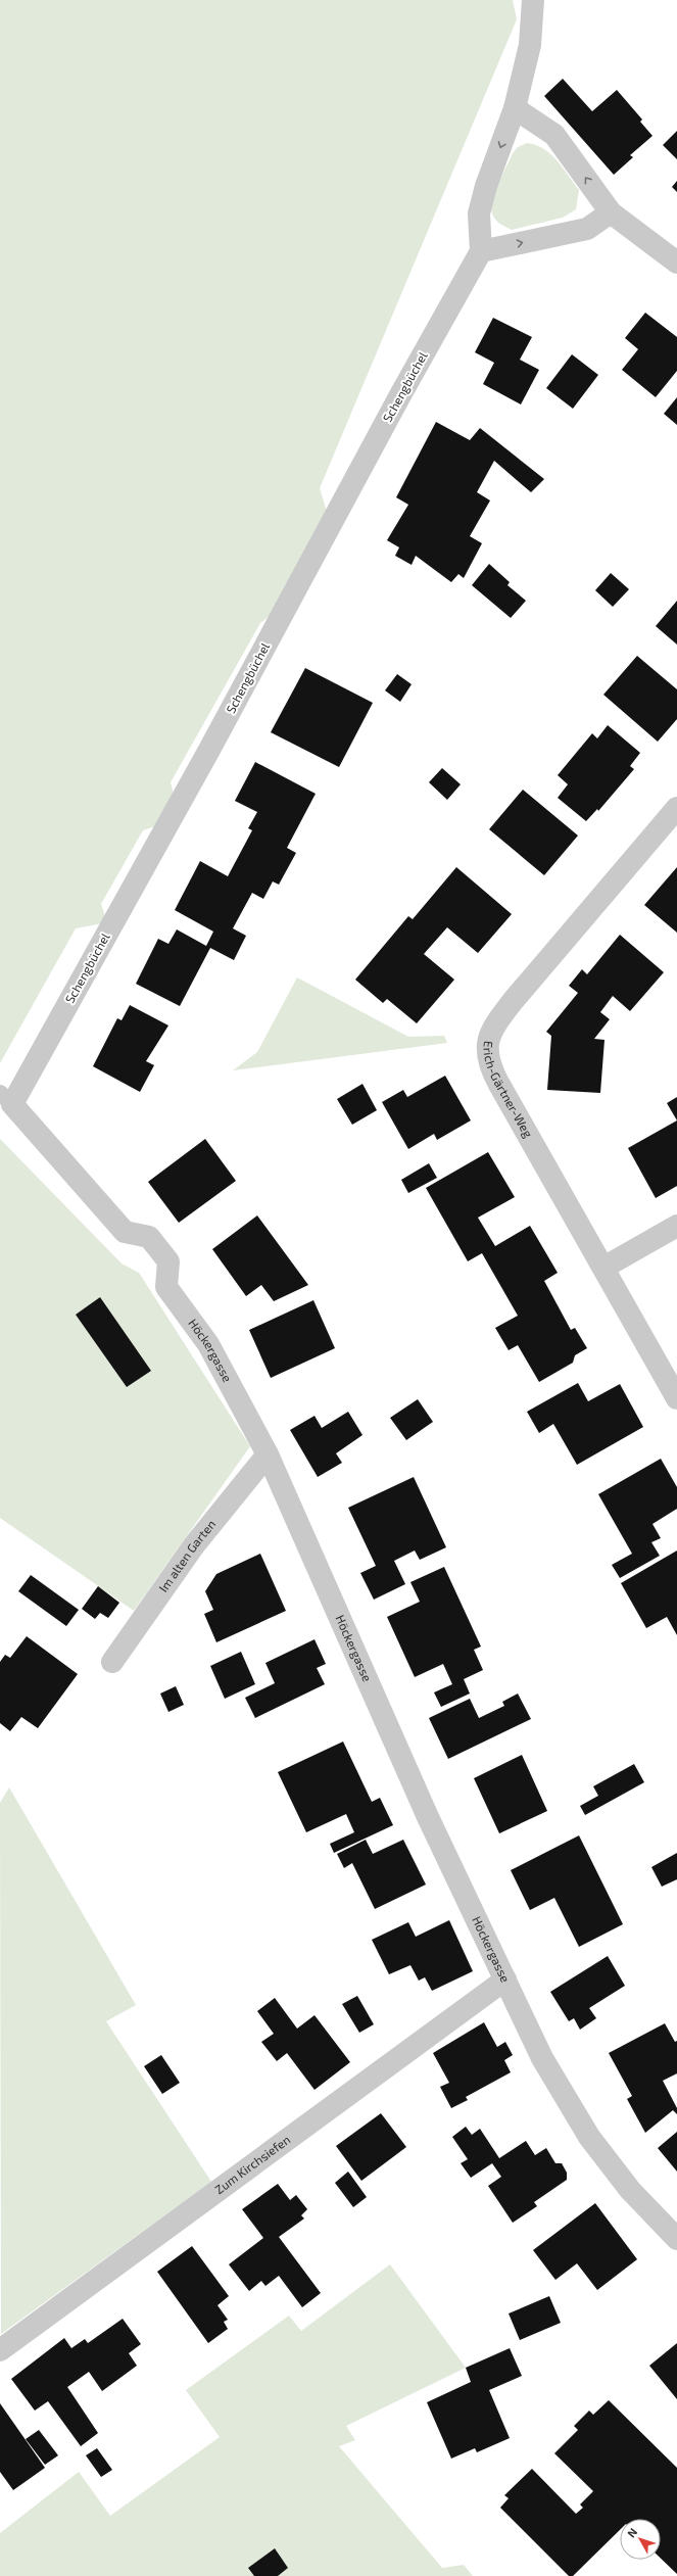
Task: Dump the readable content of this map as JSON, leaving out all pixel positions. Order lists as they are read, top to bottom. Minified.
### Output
{"streets":{"street":["Schengbüchel","Erich-Gärtner-Weg","Höckergasse","Im alten Garten","Zum Kirchsiefen"]},"crossings":[["Schengbüchel","Höckergasse"],["Höckergasse","Im alten Garten"],["Höckergasse","Zum Kirchsiefen"]],"north":"top left"}
